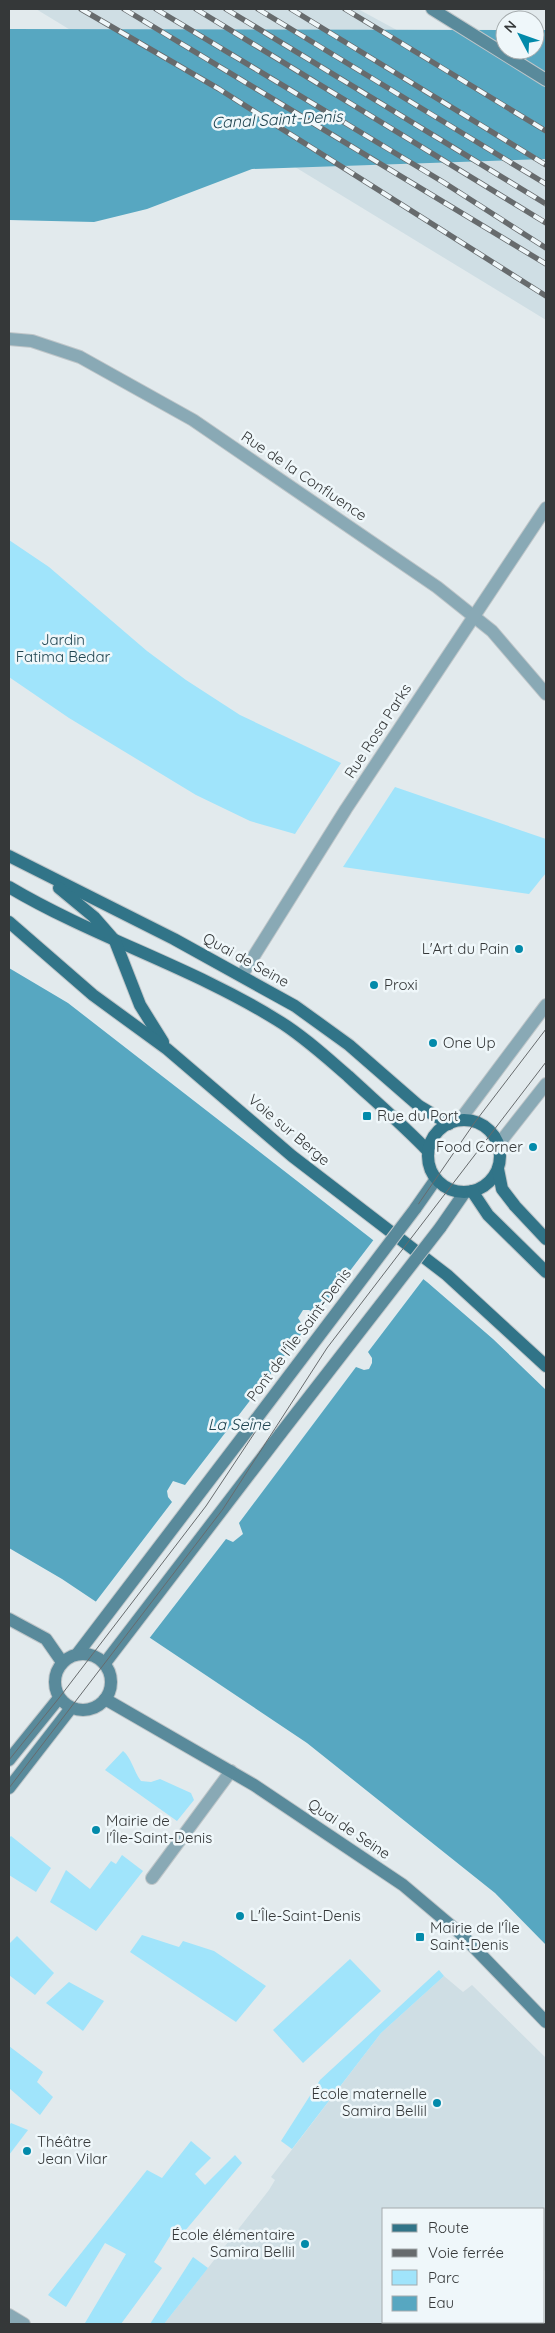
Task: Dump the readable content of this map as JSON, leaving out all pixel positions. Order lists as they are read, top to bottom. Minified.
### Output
{"streets":{"main road":["Quai de Seine","Voie sur Berge","Pont de l'Île Saint-Denis"],"street":["Rue de la Confluence","Rue Rosa Parks"]},"crossings":[["Rue de la Confluence","Rue Rosa Parks"],["Rue Rosa Parks","Quai de Seine"],["Quai de Seine","Pont de l'Île Saint-Denis"]],"water":["Canal Saint-Denis","La Seine"],"parks":["Jardin Fatima Bedar"],"places":{"other":["L'Art du Pain","Proxi","One Up","Food Corner","Mairie de l'Île-Saint-Denis","L'Île-Saint-Denis","École maternelle Samira Bellil","Théâtre Jean Vilar","École élémentaire Samira Bellil"],"transit":["Rue du Port","Mairie de l'Île Saint-Denis"]},"legend":["Route","Voie ferrée","Parc","Eau"],"north":"top left"}
